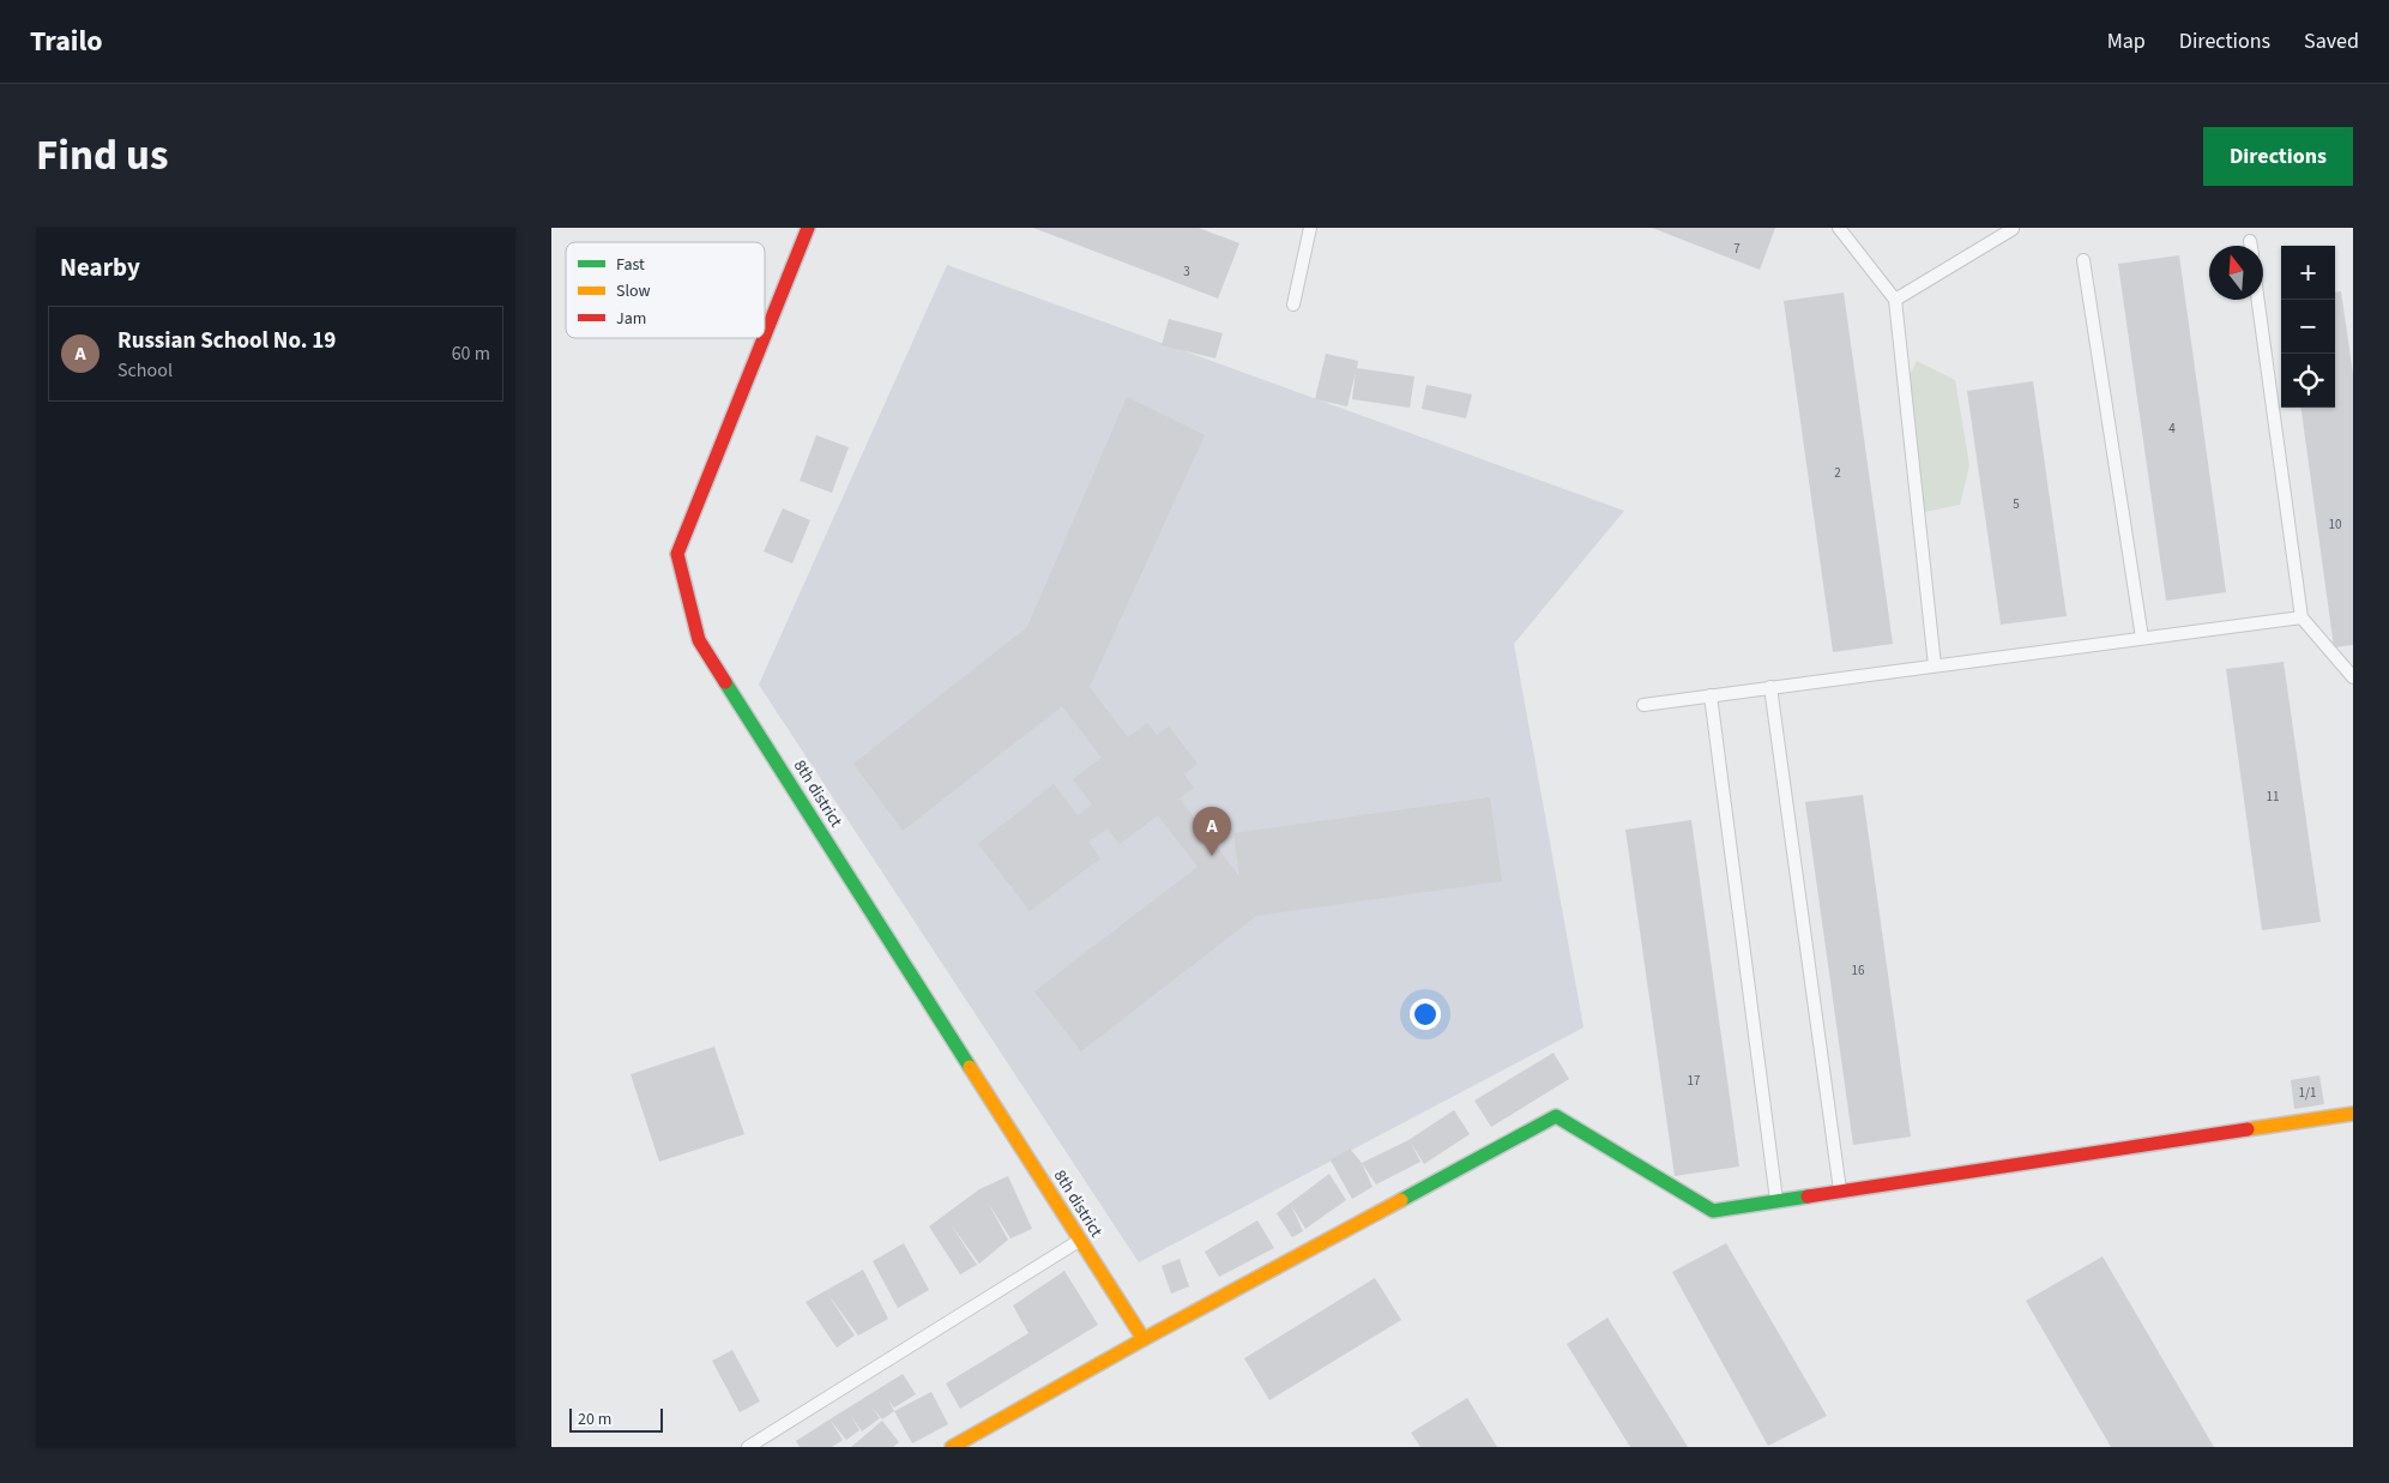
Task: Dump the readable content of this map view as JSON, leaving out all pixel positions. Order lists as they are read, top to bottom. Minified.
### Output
{"streets":{"street":["8th district"]},"house_numbers":["7","3","4","2","5","10","11","16","17","1/1"],"legend":["Fast","Slow","Jam"],"scale_bar":"20 m","north":"top","page":{"header":"Trailo","nav":["Map","Directions","Saved"],"title":"Find us","buttons":"Directions","heading":"Nearby","map_buttons":["+","−"],"list":[{"mark":"A","name":"Russian School No. 19","note":"School","value":"60 m"}],"pins":"A","scale":"20 m"}}
